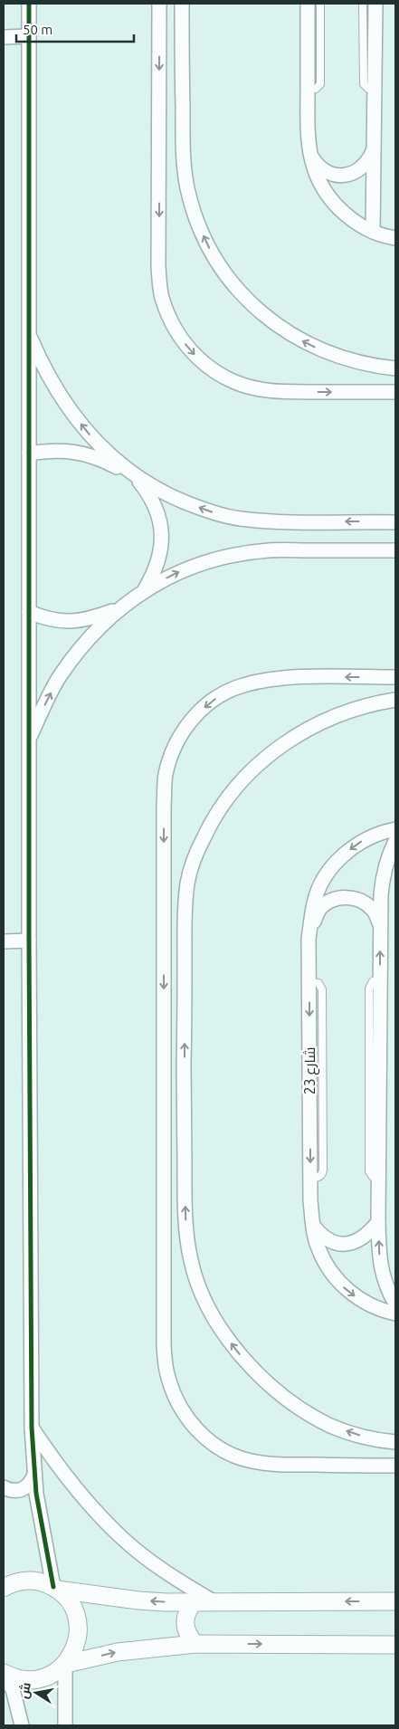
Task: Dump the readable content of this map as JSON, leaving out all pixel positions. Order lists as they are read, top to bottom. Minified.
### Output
{"streets":{"street":["شارع 23"]},"scale_bar":"50 m","north":"left"}
